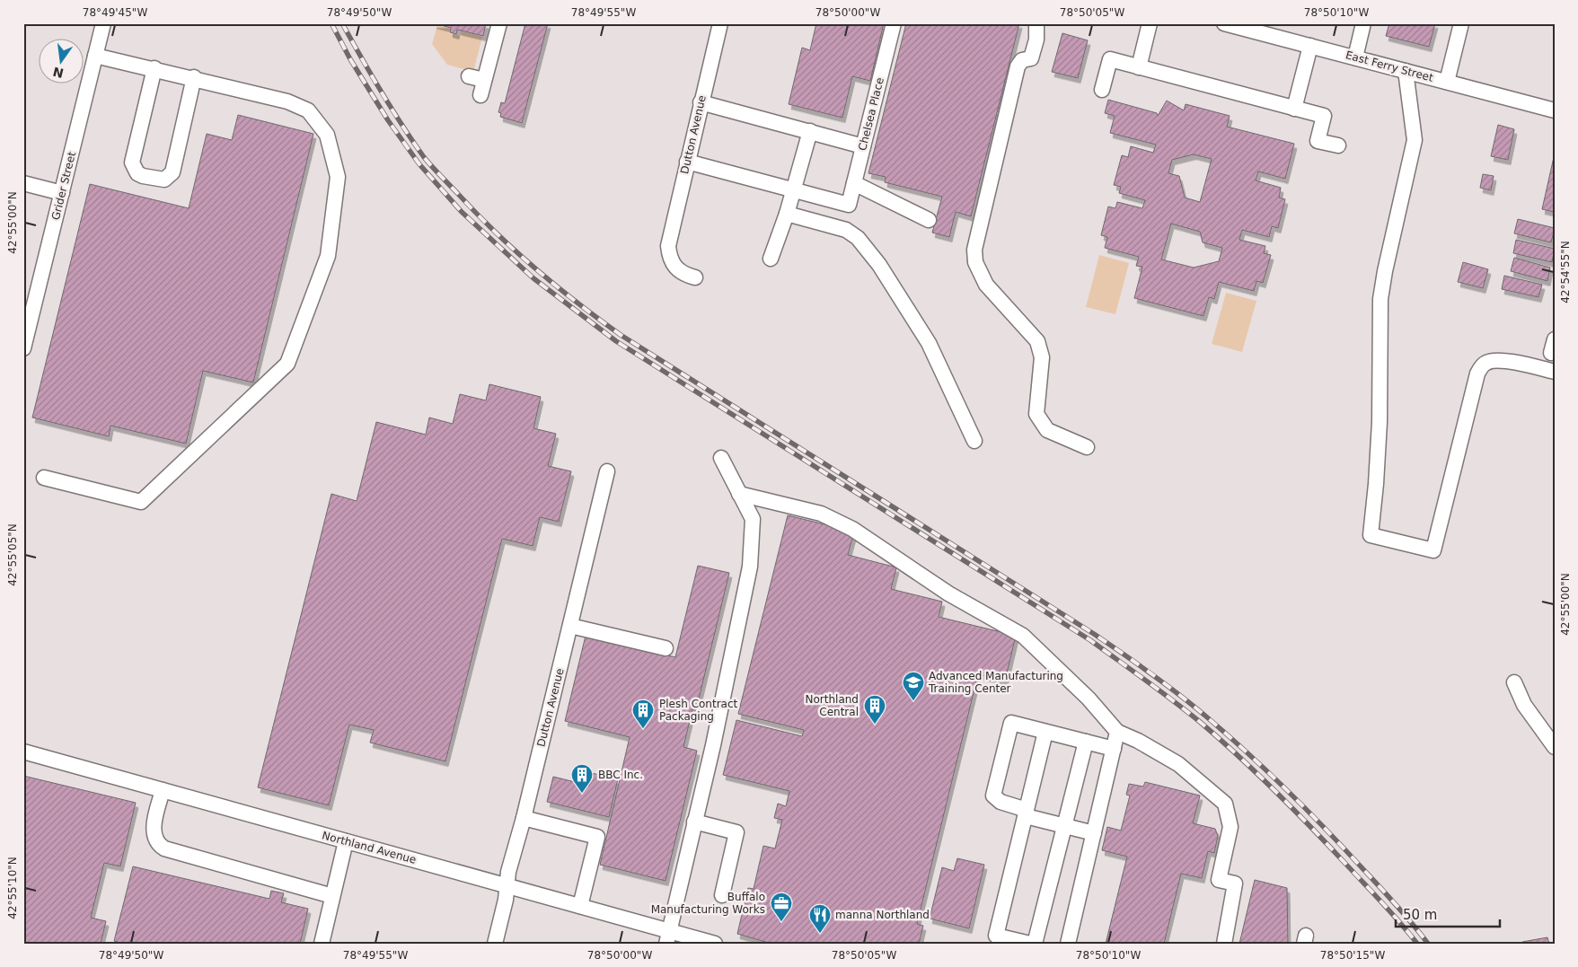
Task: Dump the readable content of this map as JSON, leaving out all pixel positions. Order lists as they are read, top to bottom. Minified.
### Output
{"streets":{"street":["East Ferry Street","Chelsea Place","Dutton Avenue","Grider Street","Northland Avenue"]},"crossings":[["Dutton Avenue","Northland Avenue"]],"places":{"school or university":["Advanced Manufacturing Training Center"],"building":["Northland Central","Plesh Contract Packaging","BBC Inc."],"office":["Buffalo Manufacturing Works"],"restaurant":["manna Northland"]},"scale_bar":"50 m","north":"bottom","coordinates":["78°49'45\"W","78°49'50\"W","78°49'55\"W","78°50'00\"W","78°50'05\"W","78°50'10\"W","42°55'00\"N","42°54'55\"N","42°55'05\"N","42°55'10\"N","78°50'15\"W"]}
